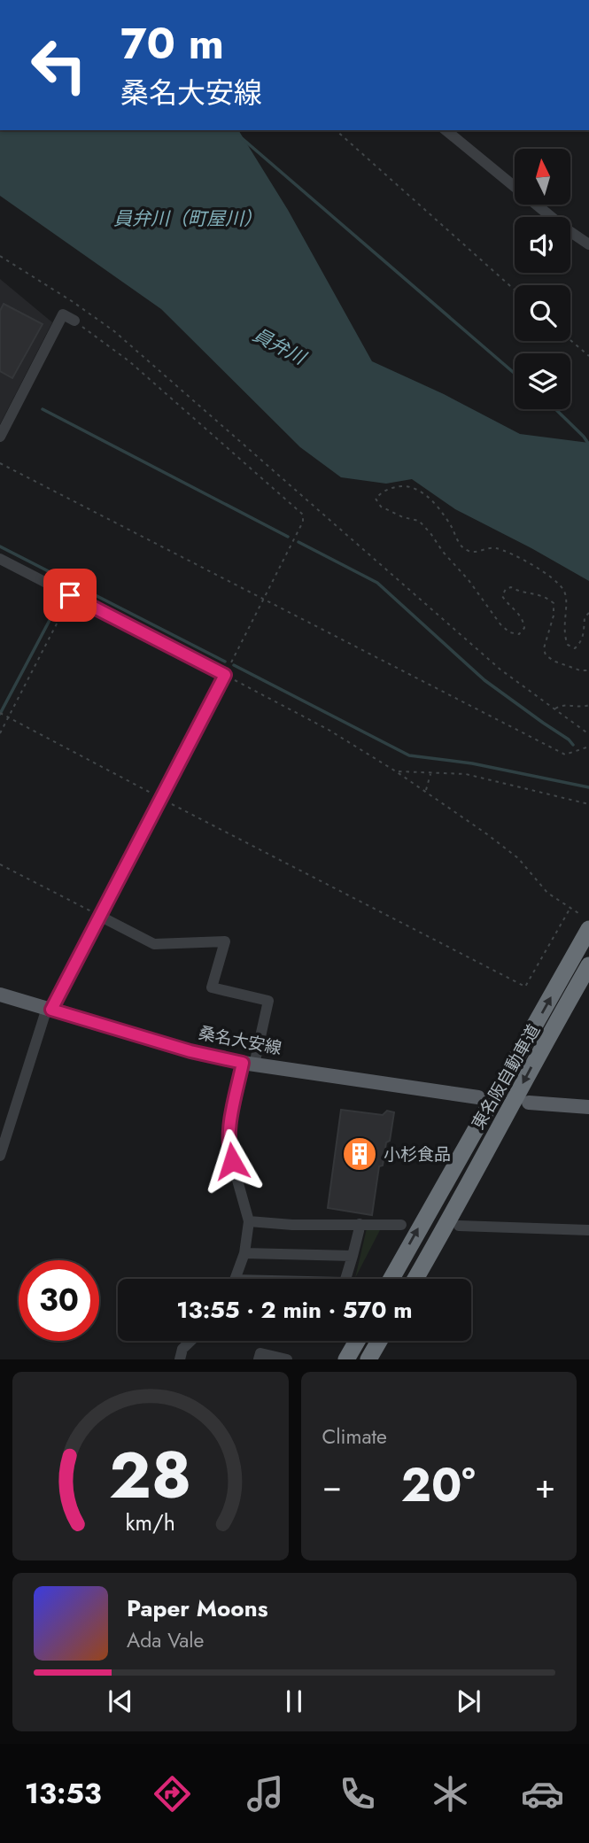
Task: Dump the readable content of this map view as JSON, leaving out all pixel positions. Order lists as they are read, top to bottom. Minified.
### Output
{"streets":{"highway":["東名阪自動車道"],"main road":["桑名大安線"]},"water":["員弁川（町屋川）","員弁川"],"places":{"building":["小杉食品"]},"north":"top","page":{"turn":["70 m","桑名大安線"],"limit":"30","trip":"13:55 · 2 min · 570 m","tile":"Climate","heat":["−","20°","+"],"song":["Paper Moons","Ada Vale"],"tabs":"13:53","gauge":["28","km/h"]}}
